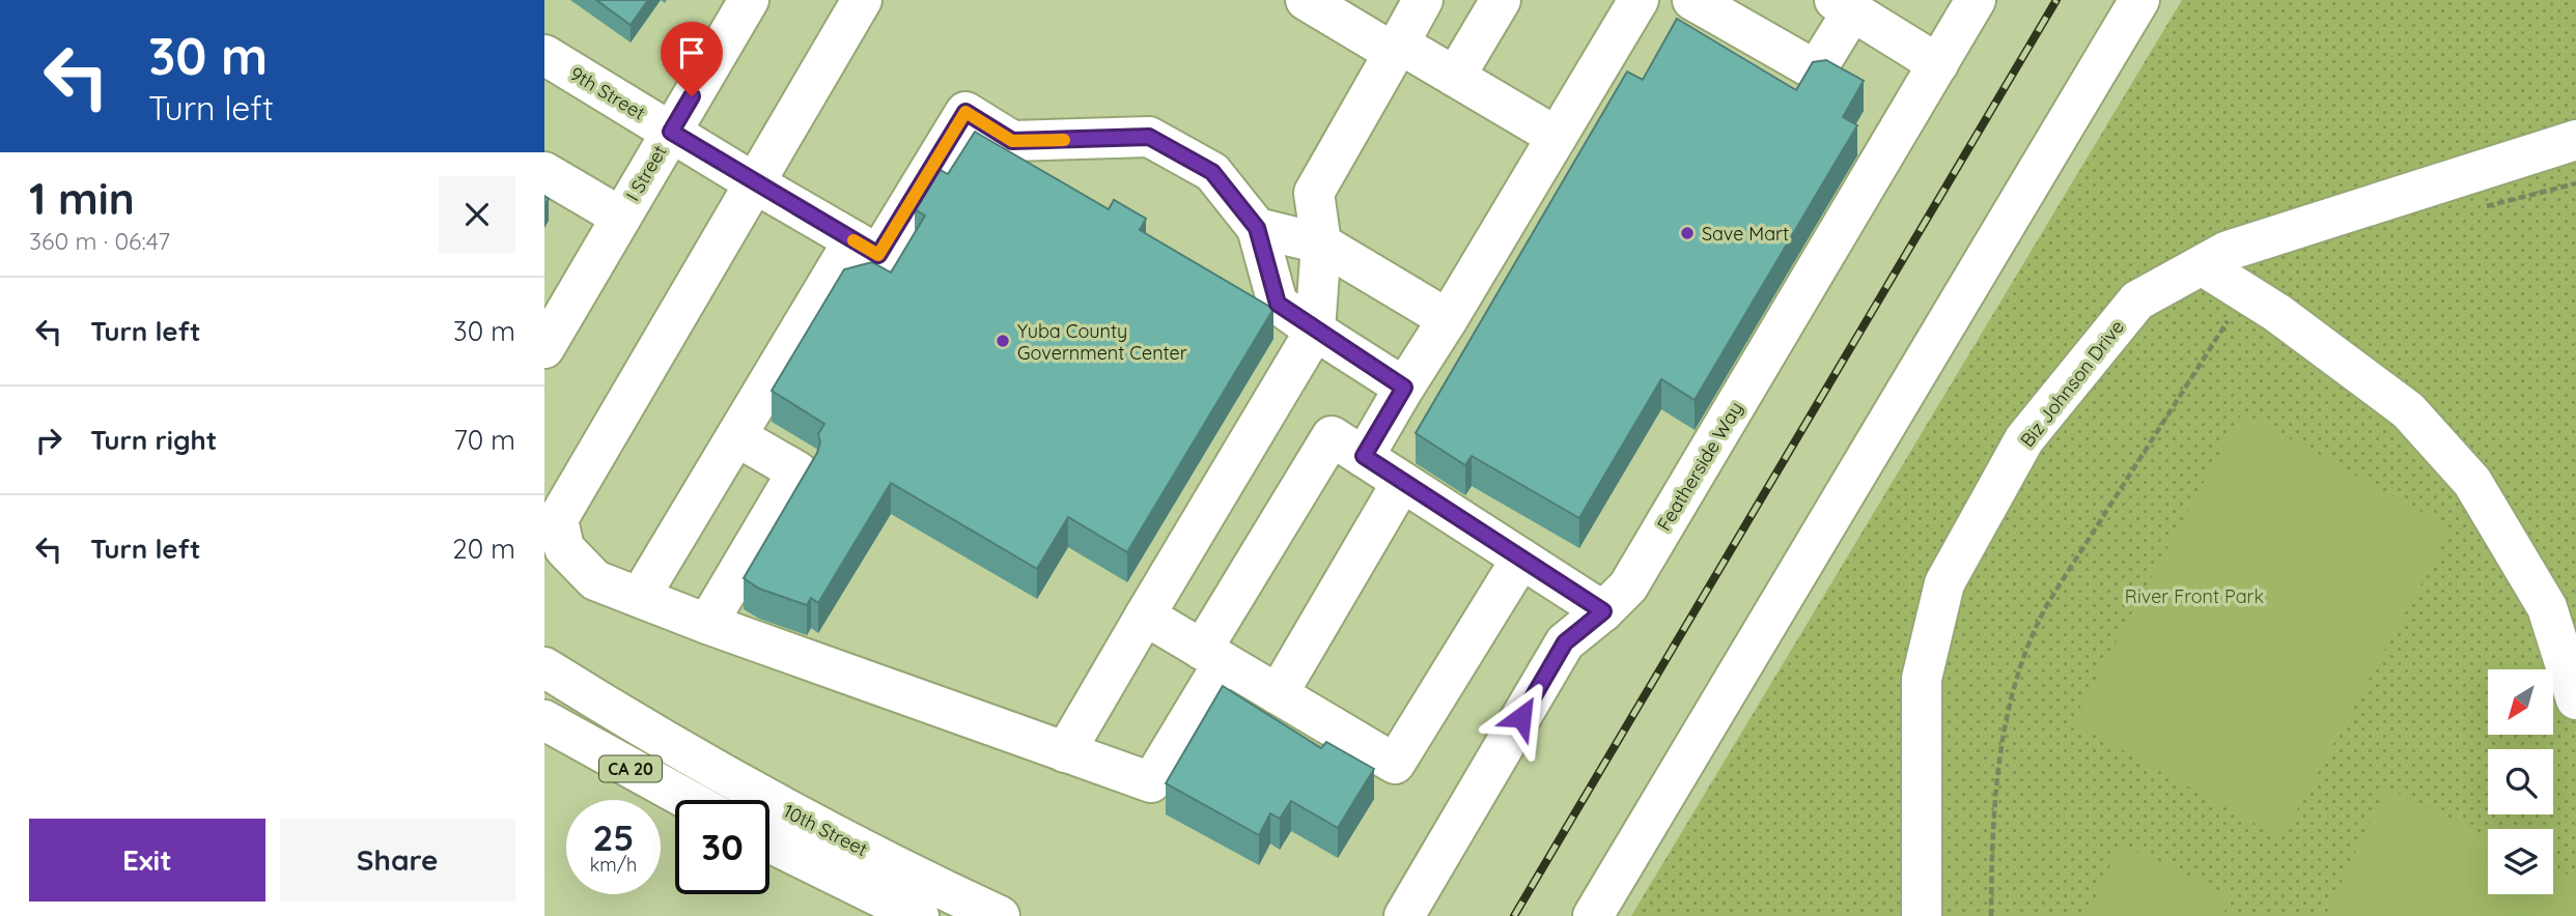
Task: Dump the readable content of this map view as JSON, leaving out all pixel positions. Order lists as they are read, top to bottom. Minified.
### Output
{"streets":{"main road":["9th Street","I Street","Biz Johnson Drive","Featherside Way","CA 20","10th Street"]},"crossings":[["9th Street","I Street"]],"parks":["River Front Park"],"places":["Save Mart","Yuba County Government Center"],"north":"bottom left","page":{"turn":["30 m","Turn left"],"heading":["1 min","360 m · 06:47"],"list":[{"name":"Turn left","value":"30 m"},{"name":"Turn right","value":"70 m"},{"name":"Turn left","value":"20 m"}],"speed":"25 km/h","limit":"30","buttons":["Exit","Share"]}}
